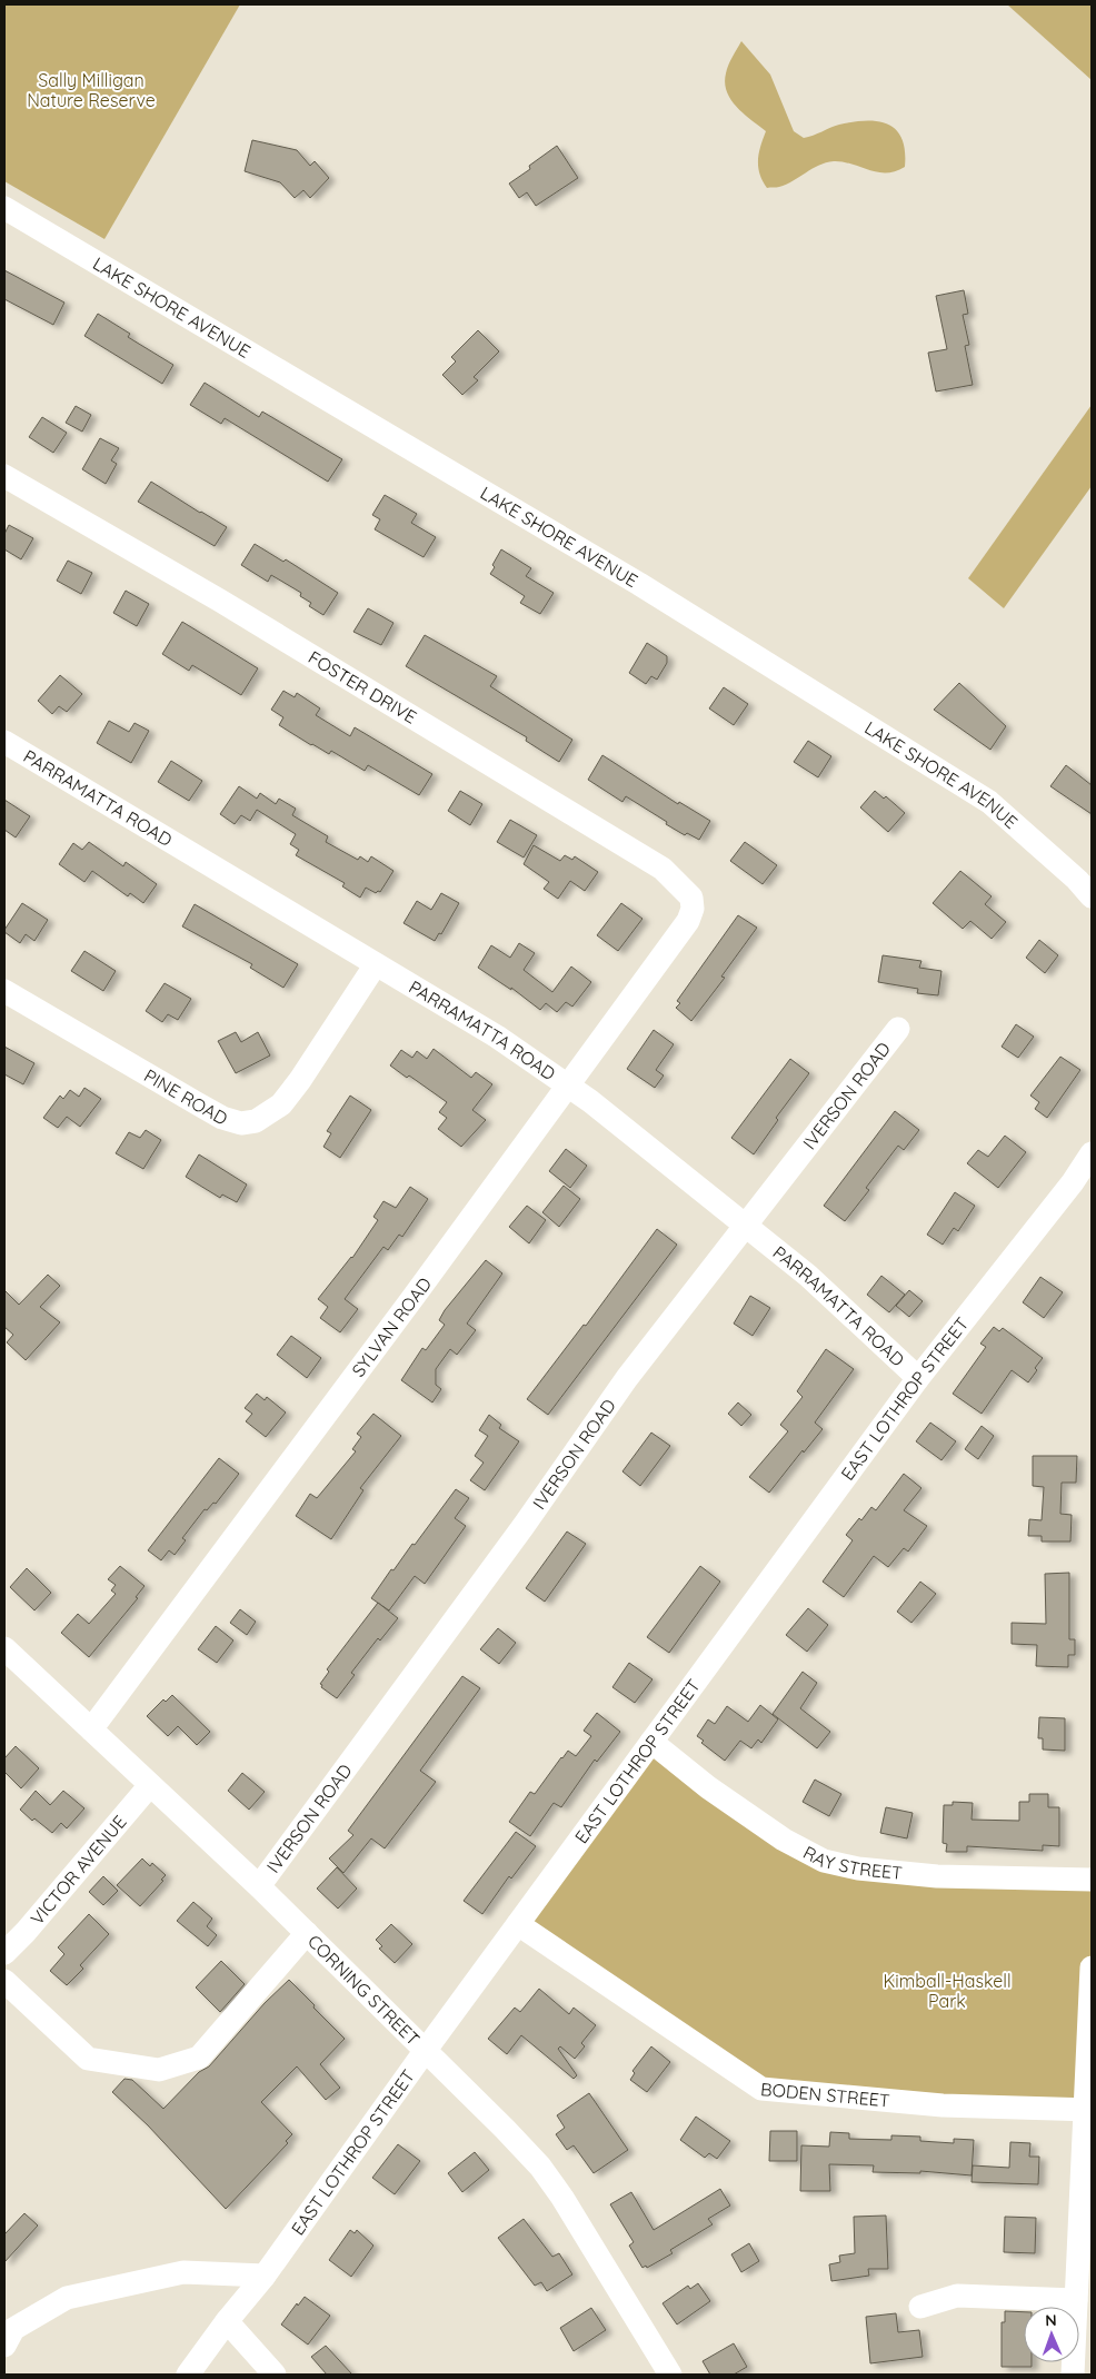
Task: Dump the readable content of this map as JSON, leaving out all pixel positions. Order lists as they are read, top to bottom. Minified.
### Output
{"streets":{"street":["LAKE SHORE AVENUE","FOSTER DRIVE","PARRAMATTA ROAD","PINE ROAD","IVERSON ROAD","SYLVAN ROAD","EAST LOTHROP STREET","RAY STREET","VICTOR AVENUE","CORNING STREET","BODEN STREET"]},"crossings":[["FOSTER DRIVE","SYLVAN ROAD"],["PARRAMATTA ROAD","PINE ROAD"],["PARRAMATTA ROAD","IVERSON ROAD"],["PARRAMATTA ROAD","SYLVAN ROAD"],["PARRAMATTA ROAD","EAST LOTHROP STREET"],["IVERSON ROAD","CORNING STREET"],["SYLVAN ROAD","CORNING STREET"],["EAST LOTHROP STREET","RAY STREET"],["EAST LOTHROP STREET","CORNING STREET"],["EAST LOTHROP STREET","BODEN STREET"],["VICTOR AVENUE","CORNING STREET"]],"parks":["Sally Milligan Nature Reserve","Kimball-Haskell Park"],"north":"top"}
